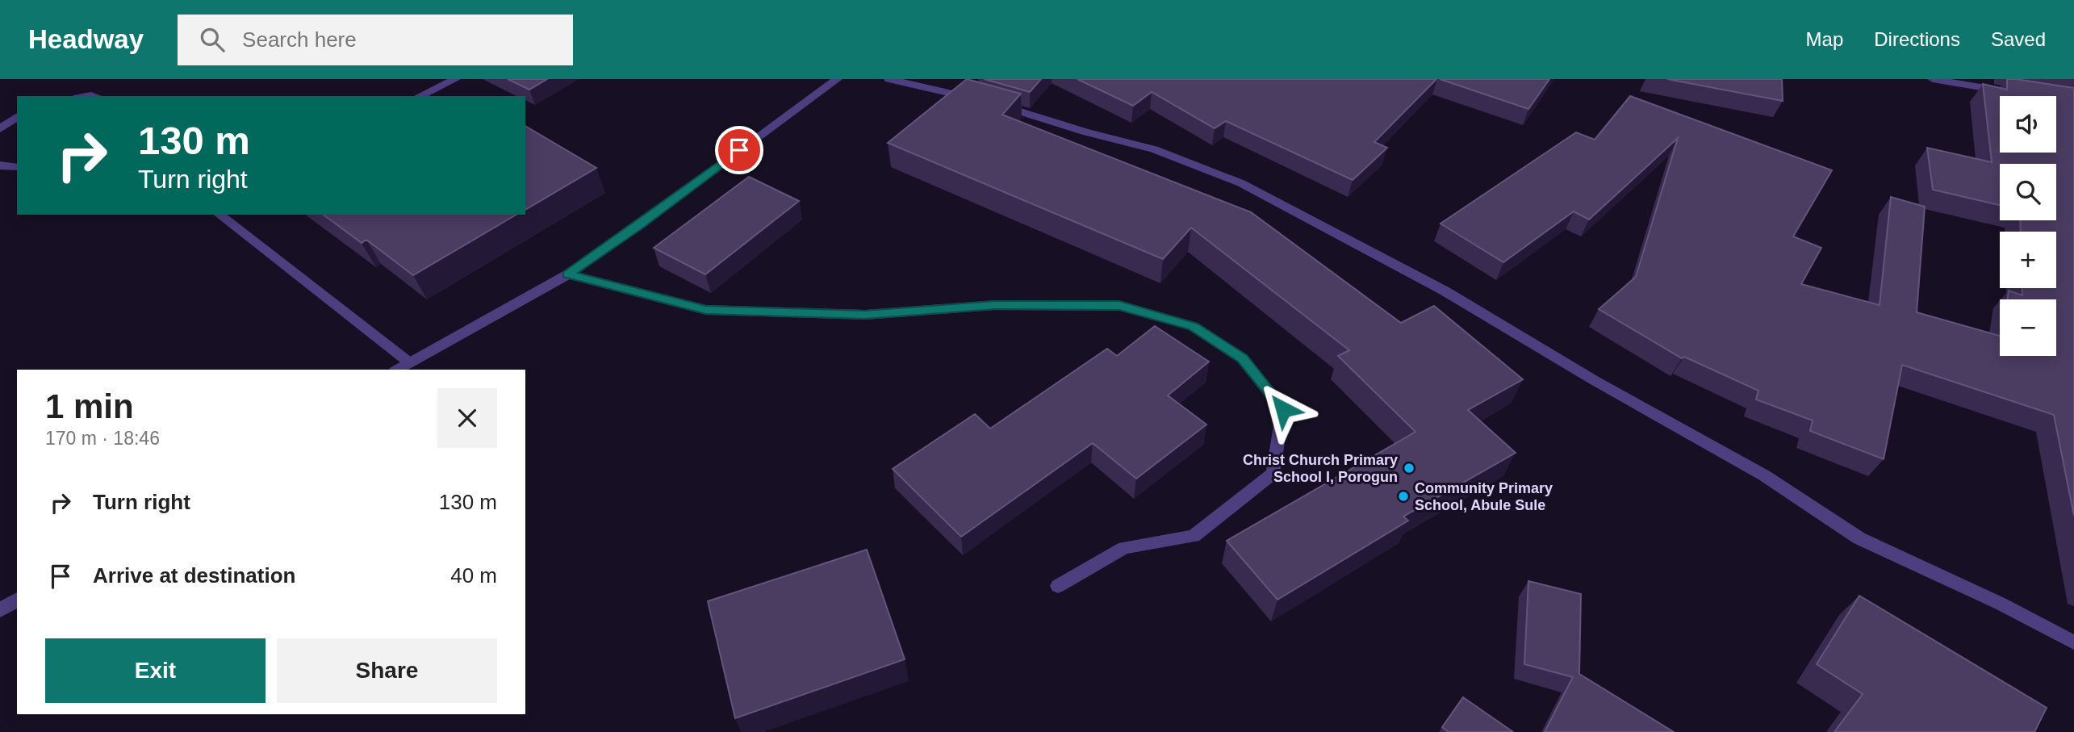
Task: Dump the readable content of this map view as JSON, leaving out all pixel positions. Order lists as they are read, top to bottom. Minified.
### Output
{"places":["Christ Church Primary School I, Porogun","Community Primary School, Abule Sule"],"page":{"header":"Headway","search":"Search here","nav":["Map","Directions","Saved"],"map_buttons":["+","−"],"turn":["130 m","Turn right"],"heading":["1 min","170 m · 18:46"],"list":[{"name":"Turn right","value":"130 m"},{"name":"Arrive at destination","value":"40 m"}],"buttons":["Exit","Share"]}}
